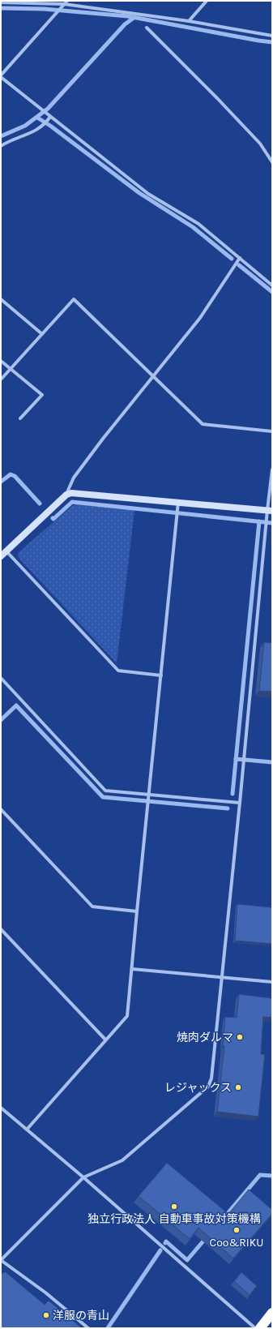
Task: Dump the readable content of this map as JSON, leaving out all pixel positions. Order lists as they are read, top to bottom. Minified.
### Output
{"places":["焼肉ダルマ","レジャックス","独立行政法人 自動車事故対策機構","Coo&RIKU","洋服の青山"]}
